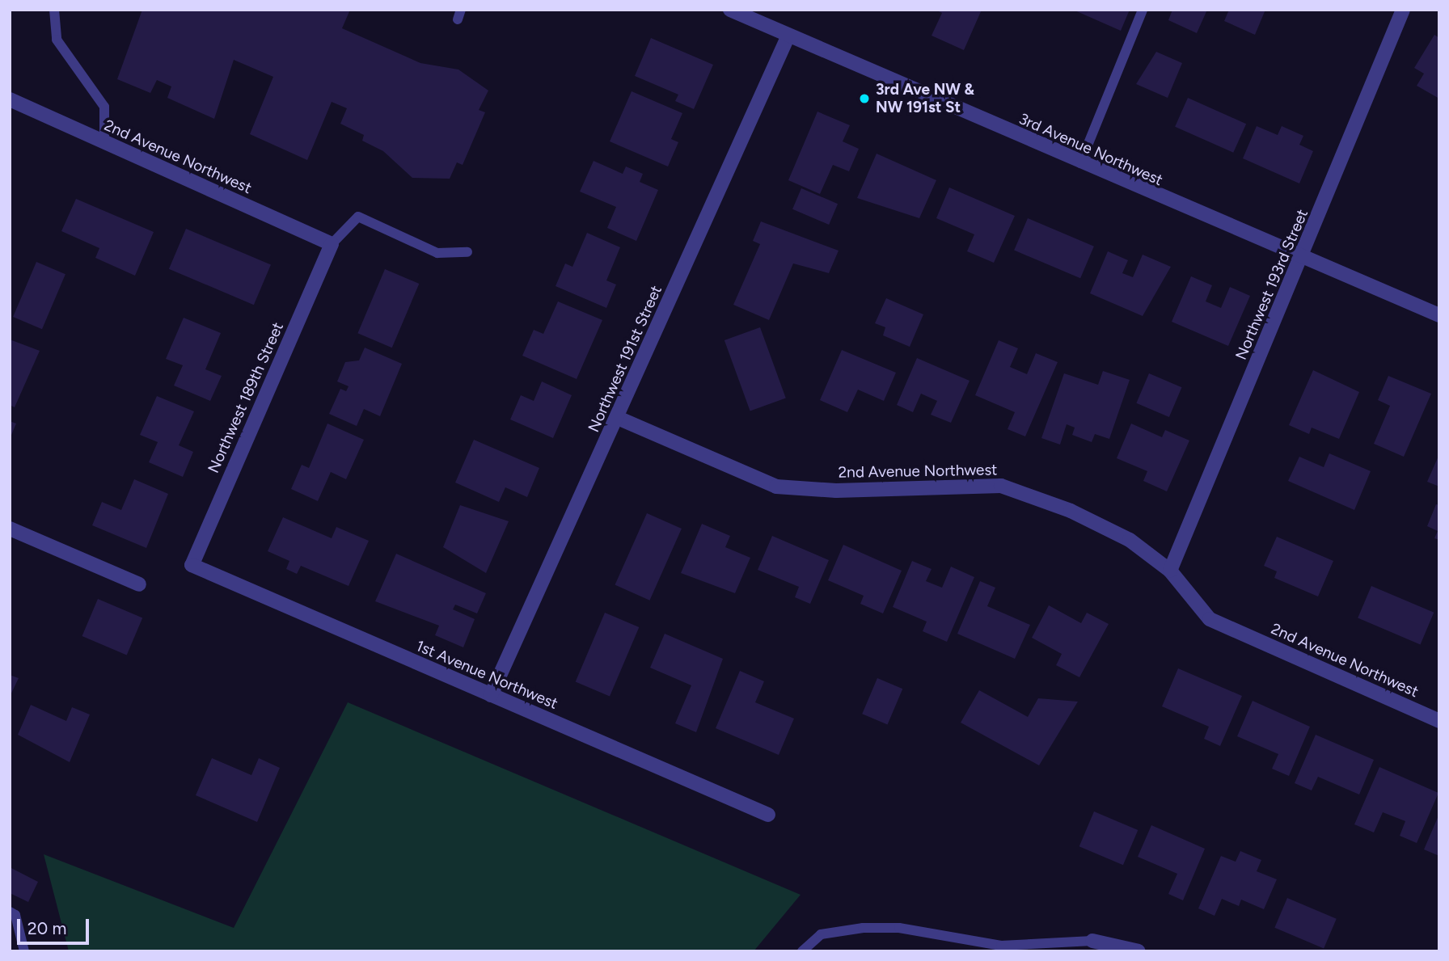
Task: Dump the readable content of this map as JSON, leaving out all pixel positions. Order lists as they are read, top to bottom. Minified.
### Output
{"streets":{"street":["3rd Avenue Northwest","2nd Avenue Northwest","Northwest 193rd Street","Northwest 191st Street","Northwest 189th Street","1st Avenue Northwest"]},"crossings":[["3rd Avenue Northwest","Northwest 193rd Street"],["3rd Avenue Northwest","Northwest 191st Street"],["2nd Avenue Northwest","Northwest 193rd Street"],["2nd Avenue Northwest","Northwest 191st Street"],["2nd Avenue Northwest","Northwest 189th Street"],["Northwest 191st Street","1st Avenue Northwest"],["Northwest 189th Street","1st Avenue Northwest"]],"places":["3rd Ave NW & NW 191st St"],"scale_bar":"20 m"}
